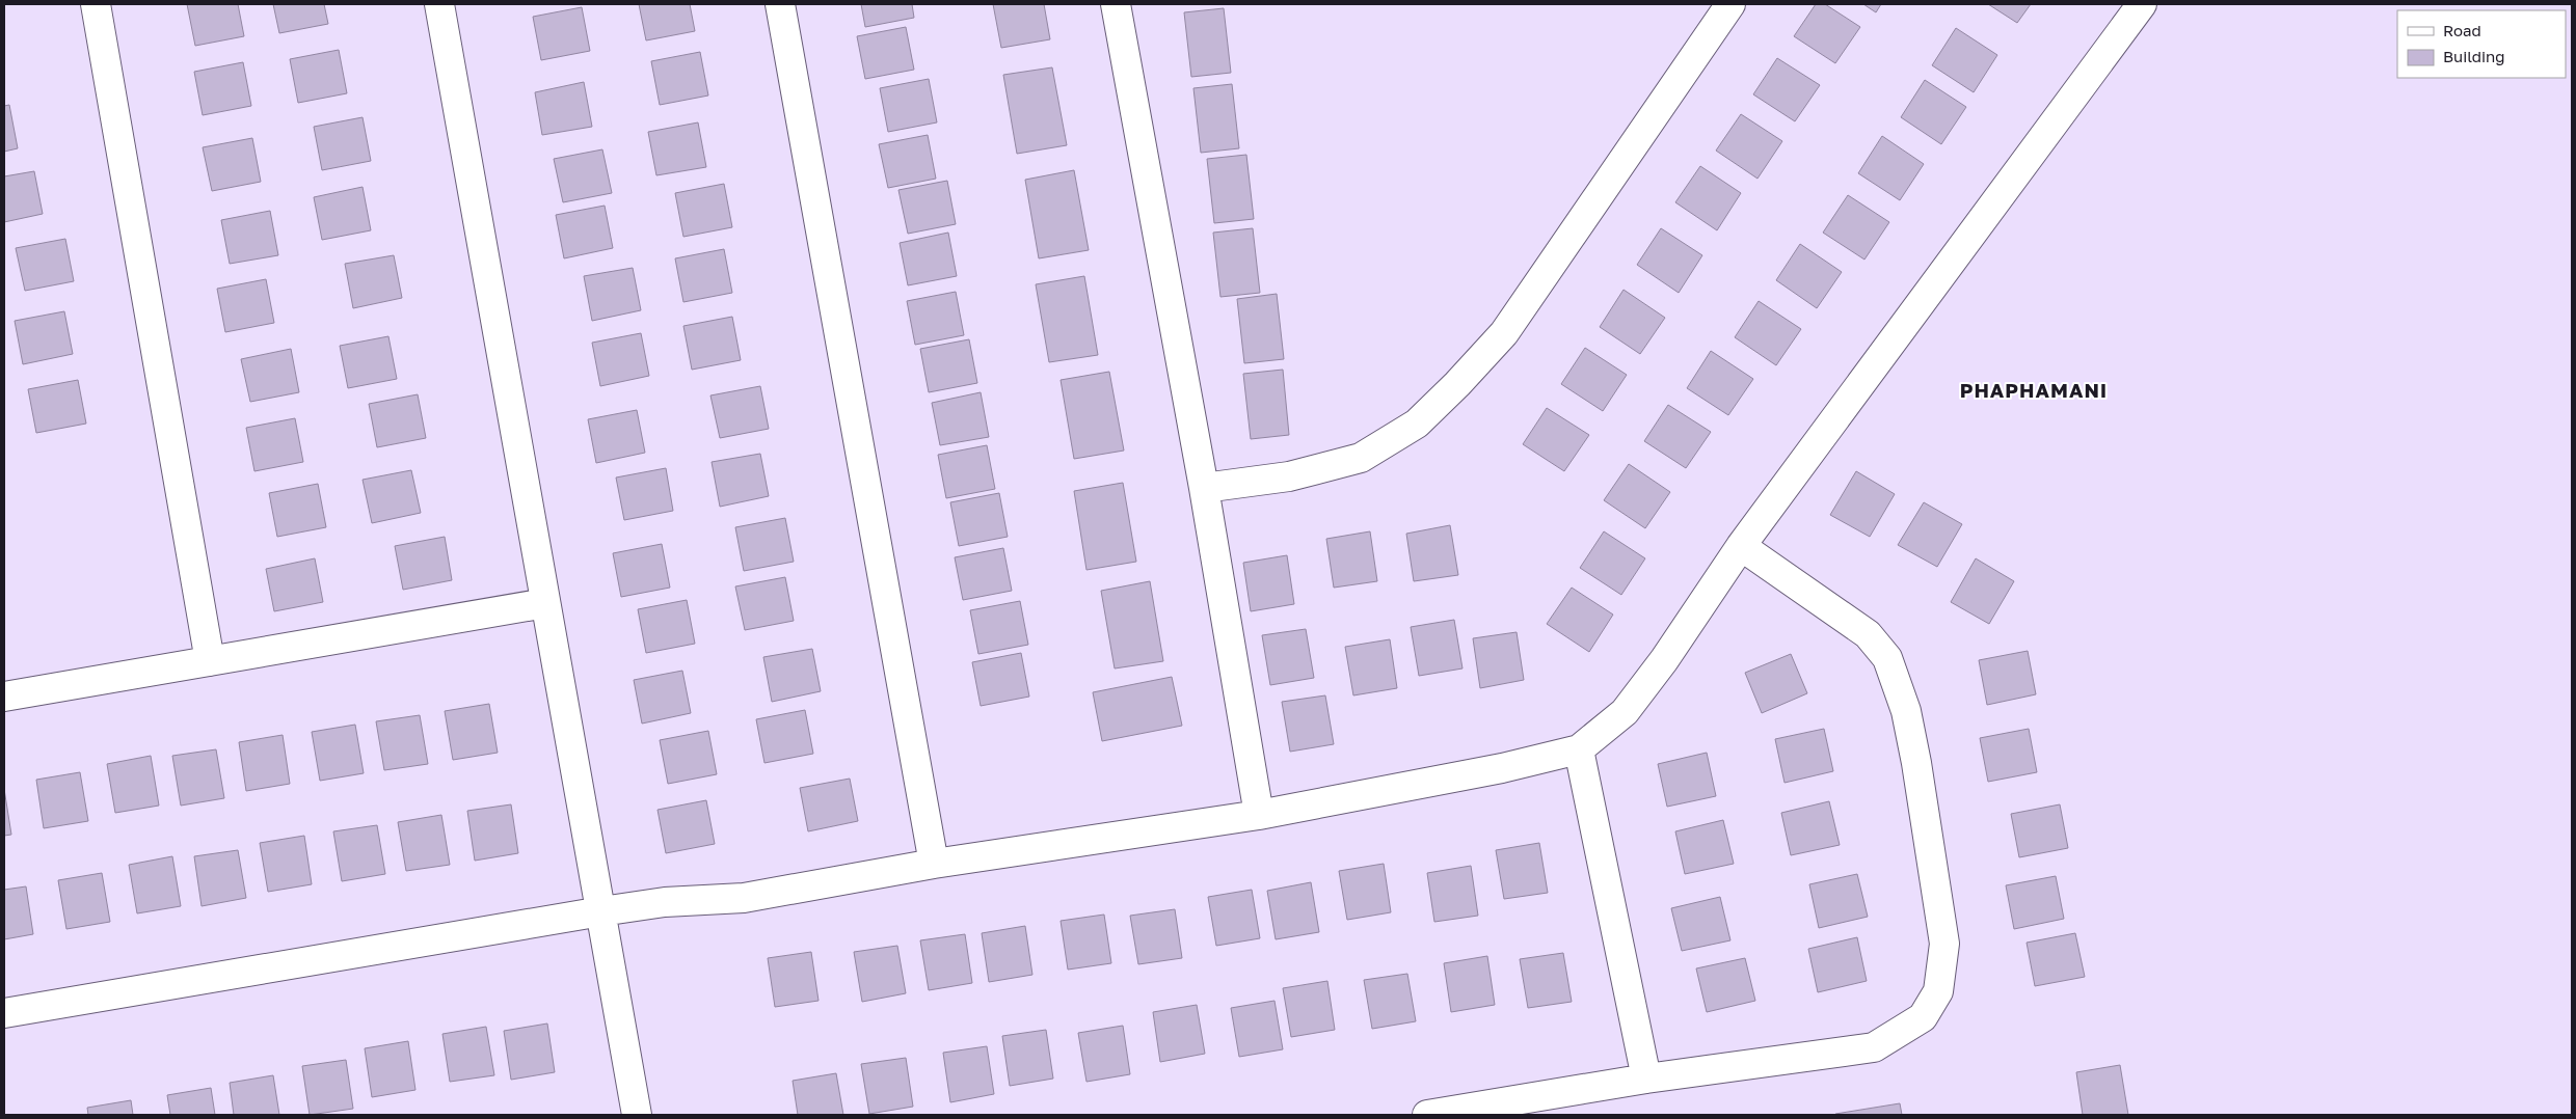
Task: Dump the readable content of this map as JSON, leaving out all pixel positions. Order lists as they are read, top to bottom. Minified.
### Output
{"districts":["PHAPHAMANI"],"legend":["Road","Building"]}
